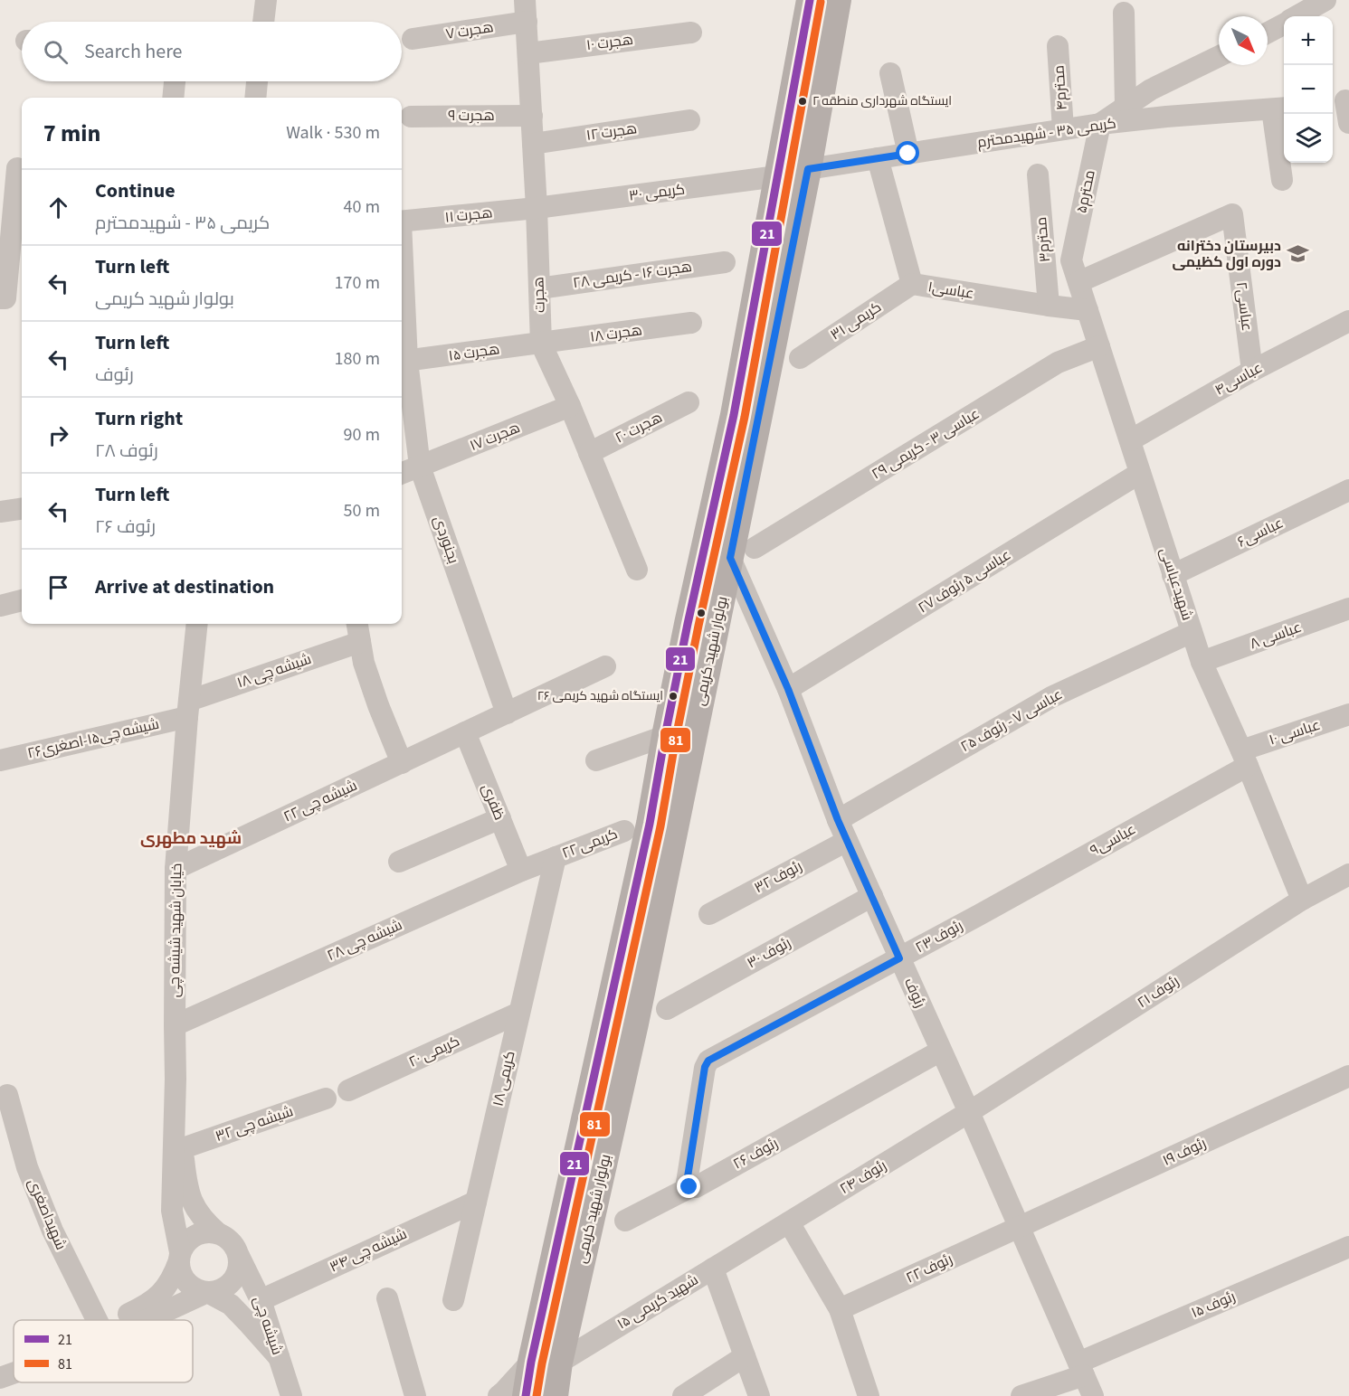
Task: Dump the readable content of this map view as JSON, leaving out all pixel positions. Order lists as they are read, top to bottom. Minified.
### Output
{"streets":{"main road":["بولوار شهید کریمی"],"street":["هجرت ۷","هجرت ۱۰","محترم۴","هجرت ۹","هجرت ۱۲","کریمی ۳۵ - شهیدمحترم","محترم۵","کریمی ۳۰","هجرت ۱۱","محترم۳","هجرت ۱۶ - کریمی ۲۸","عباسی۱","هجرت","عباسی۲","کریمی ۳۱","هجرت ۱۸","هجرت ۱۵","عباسی۴","هجرت ۲۰","هجرت ۱۷","عباسی ۳ - کریمی ۲۹","عباسی۶","بجنوردی","عباسی ۵ رئوف ۲۷","شهیدعباسی","عباسی ۸","شیشه چی ۱۸","عباسی ۷ - رئوف ۲۵","عباسی ۱۰","شیشه چی۱۵-اصغری۲۶","شیشه چی ۲۲","ظفری","عباسی۹","کریمی ۲۲","رئوف ۳۲","خیابان شهید شیشه چی","رئوف ۲۳","شیشه چی ۲۸","رئوف ۳۰","رئوف ۲۱","رئوف","کریمی ۲۰","کریمی ۱۸","شیشه چی ۳۲","رئوف ۱۹","رئوف ۲۶","رئوف ۲۴","شهیداصغری","شیشه چی ۳۴","رئوف ۲۲","شهید کریمی ۱۵","رئوف ۱۵","شیشه چی"]},"crossings":[["هجرت ۷","هجرت"],["هجرت ۱۰","هجرت"],["محترم۴","کریمی ۳۵ - شهیدمحترم"],["هجرت ۹","هجرت"],["هجرت ۱۲","هجرت"],["کریمی ۳۵ - شهیدمحترم","محترم۵"],["کریمی ۳۵ - شهیدمحترم","عباسی۱"],["کریمی ۳۵ - شهیدمحترم","بولوار شهید کریمی"],["محترم۵","شهیدعباسی"],["کریمی ۳۰","هجرت ۱۱"],["کریمی ۳۰","هجرت"],["کریمی ۳۰","بولوار شهید کریمی"],["هجرت ۱۱","هجرت"],["محترم۳","عباسی۱"],["هجرت ۱۶ - کریمی ۲۸","هجرت"],["عباسی۱","کریمی ۳۱"],["عباسی۱","شهیدعباسی"],["هجرت","هجرت ۱۸"],["هجرت","هجرت ۱۵"],["هجرت","هجرت ۲۰"],["هجرت","هجرت ۱۷"],["عباسی۲","عباسی۴"],["عباسی۲","شهیدعباسی"],["هجرت ۱۸","هجرت ۱۵"],["هجرت ۱۵","بجنوردی"],["عباسی۴","شهیدعباسی"],["هجرت ۱۷","بجنوردی"],["عباسی ۳ - کریمی ۲۹","شهیدعباسی"],["عباسی ۳ - کریمی ۲۹","بولوار شهید کریمی"],["عباسی ۳ - کریمی ۲۹","رئوف"],["عباسی۶","شهیدعباسی"],["بجنوردی","شیشه چی ۲۲"],["عباسی ۵ رئوف ۲۷","شهیدعباسی"],["عباسی ۵ رئوف ۲۷","رئوف"],["شهیدعباسی","عباسی ۸"],["شهیدعباسی","عباسی ۷ - رئوف ۲۵"],["شهیدعباسی","عباسی ۱۰"],["شهیدعباسی","عباسی۹"],["شهیدعباسی","رئوف ۲۱"],["بولوار شهید کریمی","رئوف"],["بولوار شهید کریمی","شهید کریمی ۱۵"],["شیشه چی ۱۸","شیشه چی۱۵-اصغری۲۶"],["شیشه چی ۱۸","خیابان شهید شیشه چی"],["عباسی ۷ - رئوف ۲۵","رئوف"],["عباسی ۱۰","عباسی۹"],["شیشه چی۱۵-اصغری۲۶","خیابان شهید شیشه چی"],["شیشه چی ۲۲","ظفری"],["شیشه چی ۲۲","خیابان شهید شیشه چی"],["ظفری","شیشه چی ۲۸"],["عباسی۹","رئوف ۲۳"],["کریمی ۲۲","شیشه چی ۲۸"],["کریمی ۲۲","کریمی ۱۸"],["رئوف ۳۲","رئوف"],["خیابان شهید شیشه چی","شیشه چی ۲۸"],["خیابان شهید شیشه چی","شیشه چی ۳۲"],["خیابان شهید شیشه چی","شیشه چی"],["رئوف ۲۳","رئوف"],["رئوف ۲۳","رئوف ۲۶"],["شیشه چی ۲۸","کریمی ۱۸"],["رئوف ۳۰","رئوف"],["رئوف ۲۱","رئوف"],["رئوف ۲۱","رئوف ۲۴"],["رئوف","رئوف ۱۹"],["رئوف","رئوف ۲۶"],["رئوف","رئوف ۲۴"],["رئوف","رئوف ۲۲"],["رئوف","رئوف ۱۵"],["کریمی ۲۰","کریمی ۱۸"],["کریمی ۱۸","شیشه چی ۳۴"],["رئوف ۱۹","رئوف ۲۲"],["رئوف ۲۴","شهید کریمی ۱۵"],["شیشه چی ۳۴","شیشه چی"]],"districts":["شهید مطهری"],"places":{"other":["ایستگاه شهرداری منطقه ۲","ایستگاه شهید کریمی ۲۶"],"school or university":["دبیرستان دخترانه دوره اول کظیمی"]},"lines":["transit line 21","transit line 81"],"legend":["21","81"],"north":"bottom right","page":{"map_buttons":["+","−"],"search":"Search here","heading":["7 min","Walk · 530 m"],"list":[["Continue","کریمی ۳۵ - شهیدمحترم","40 m"],["Turn left","بولوار شهید کریمی","170 m"],["Turn left","رئوف","180 m"],["Turn right","رئوف ۲۸","90 m"],["Turn left","رئوف ۲۶","50 m"],"Arrive at destination"]}}
